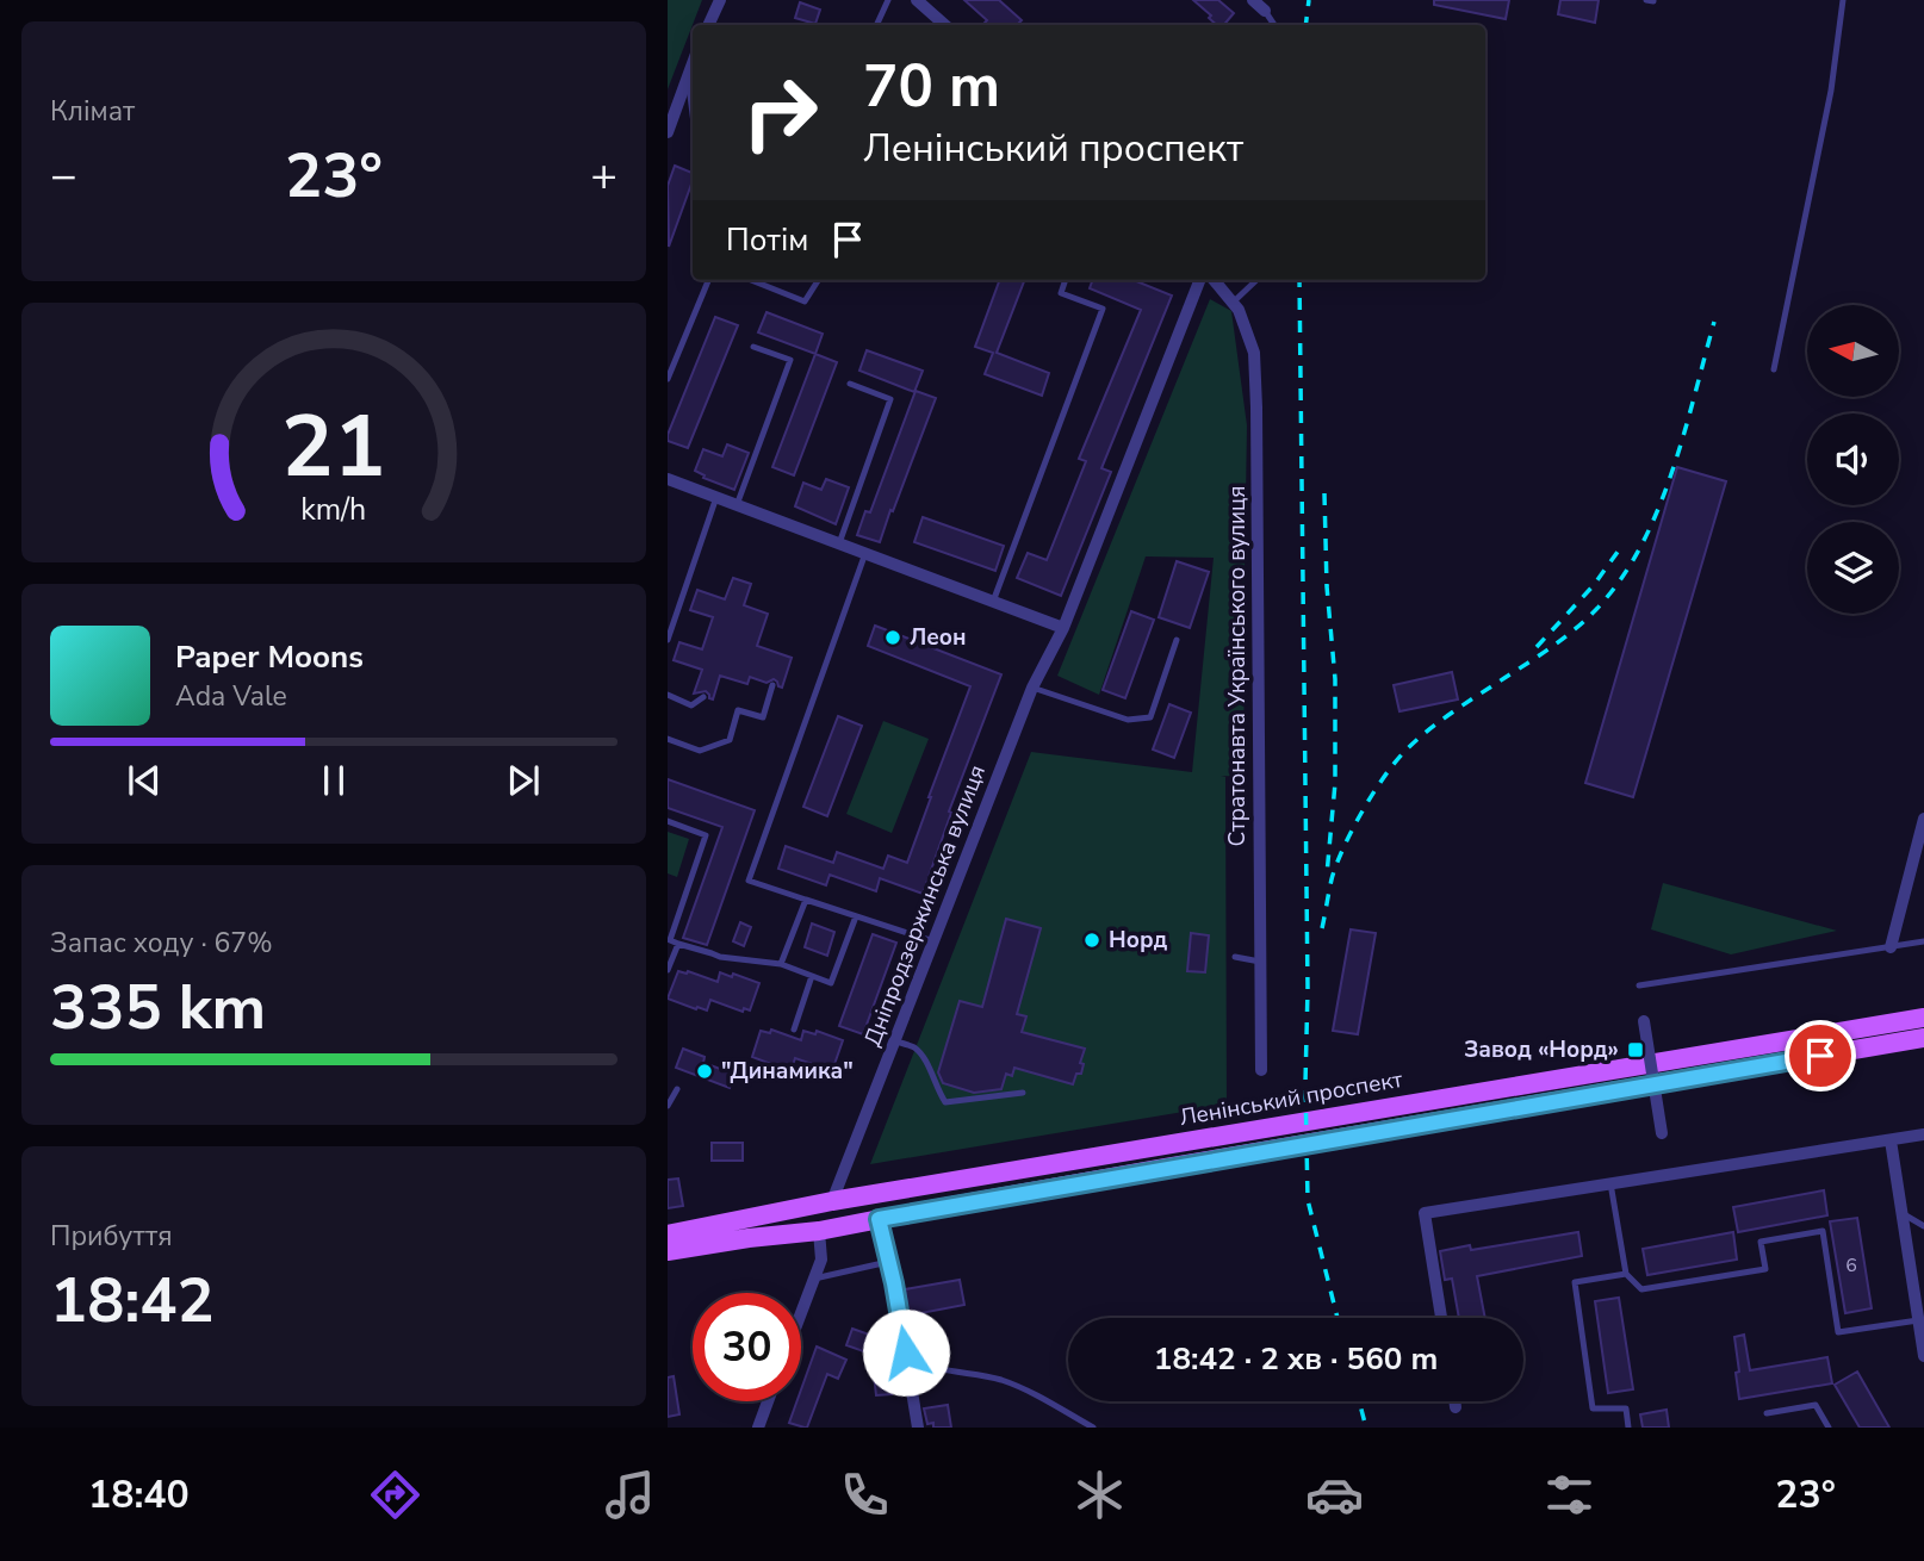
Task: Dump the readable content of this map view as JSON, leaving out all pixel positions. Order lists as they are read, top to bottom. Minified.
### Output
{"streets":{"main road":["Ленінський проспект"],"street":["Стратонавта Українського вулиця","Дніпродзержинська вулиця"]},"crossings":[["Дніпродзержинська вулиця","Ленінський проспект"]],"places":{"other":["Леон","Норд","\"Динамика\""],"transit":["Завод «Норд»"]},"house_numbers":["6"],"north":"left","page":{"tile":["Клімат",["Запас ходу · 67%","335 km"],["Прибуття","18:42"]],"turn":["70 m","Ленінський проспект"],"heat":["−","23°","+"],"then":"Потім","song":["Paper Moons","Ada Vale"],"limit":"30","trip":"18:42 · 2 хв · 560 m","tabs":["18:40","23°"],"gauge":["21","km/h"]}}
